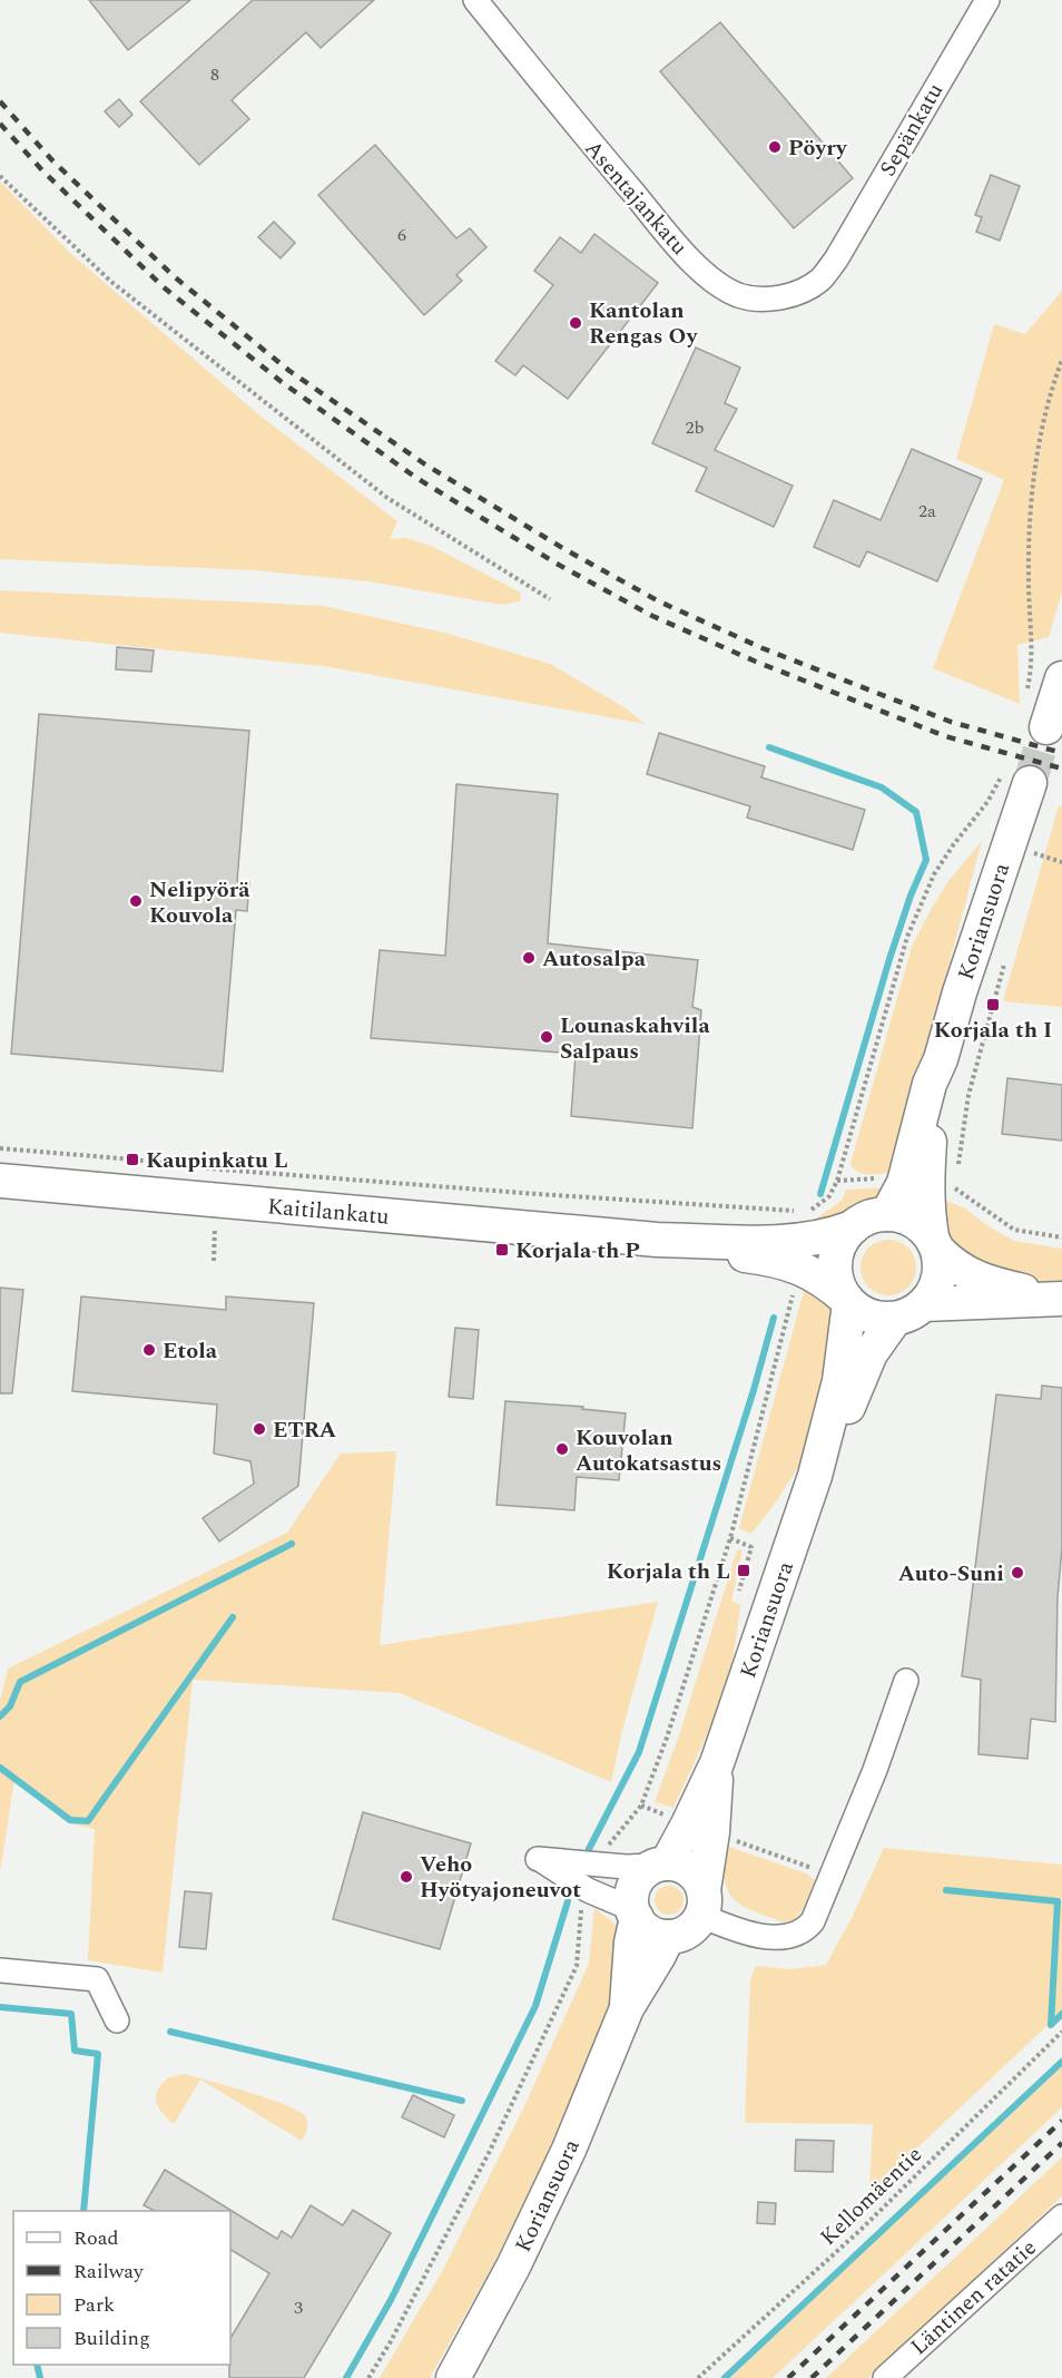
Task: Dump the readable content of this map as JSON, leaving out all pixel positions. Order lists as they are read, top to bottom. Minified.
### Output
{"streets":{"main road":["Koriansuora","Kaitilankatu"],"street":["Sepänkatu","Asentajankatu","Läntinen ratatie"],"path":["Kellomäentie"]},"crossings":[["Sepänkatu","Asentajankatu"],["Koriansuora","Kaitilankatu"]],"places":{"other":["Pöyry","Kantolan Rengas Oy","Nelipyörä Kouvola","Autosalpa","Lounaskahvila Salpaus","Etola","ETRA","Kouvolan Autokatsastus","Auto-Suni","Veho Hyötyajoneuvot"],"transit":["Korjala th I","Kaupinkatu L","Korjala th P","Korjala th L"]},"house_numbers":["8","6","2b","2a","3"],"legend":["Road","Railway","Park","Building"]}
